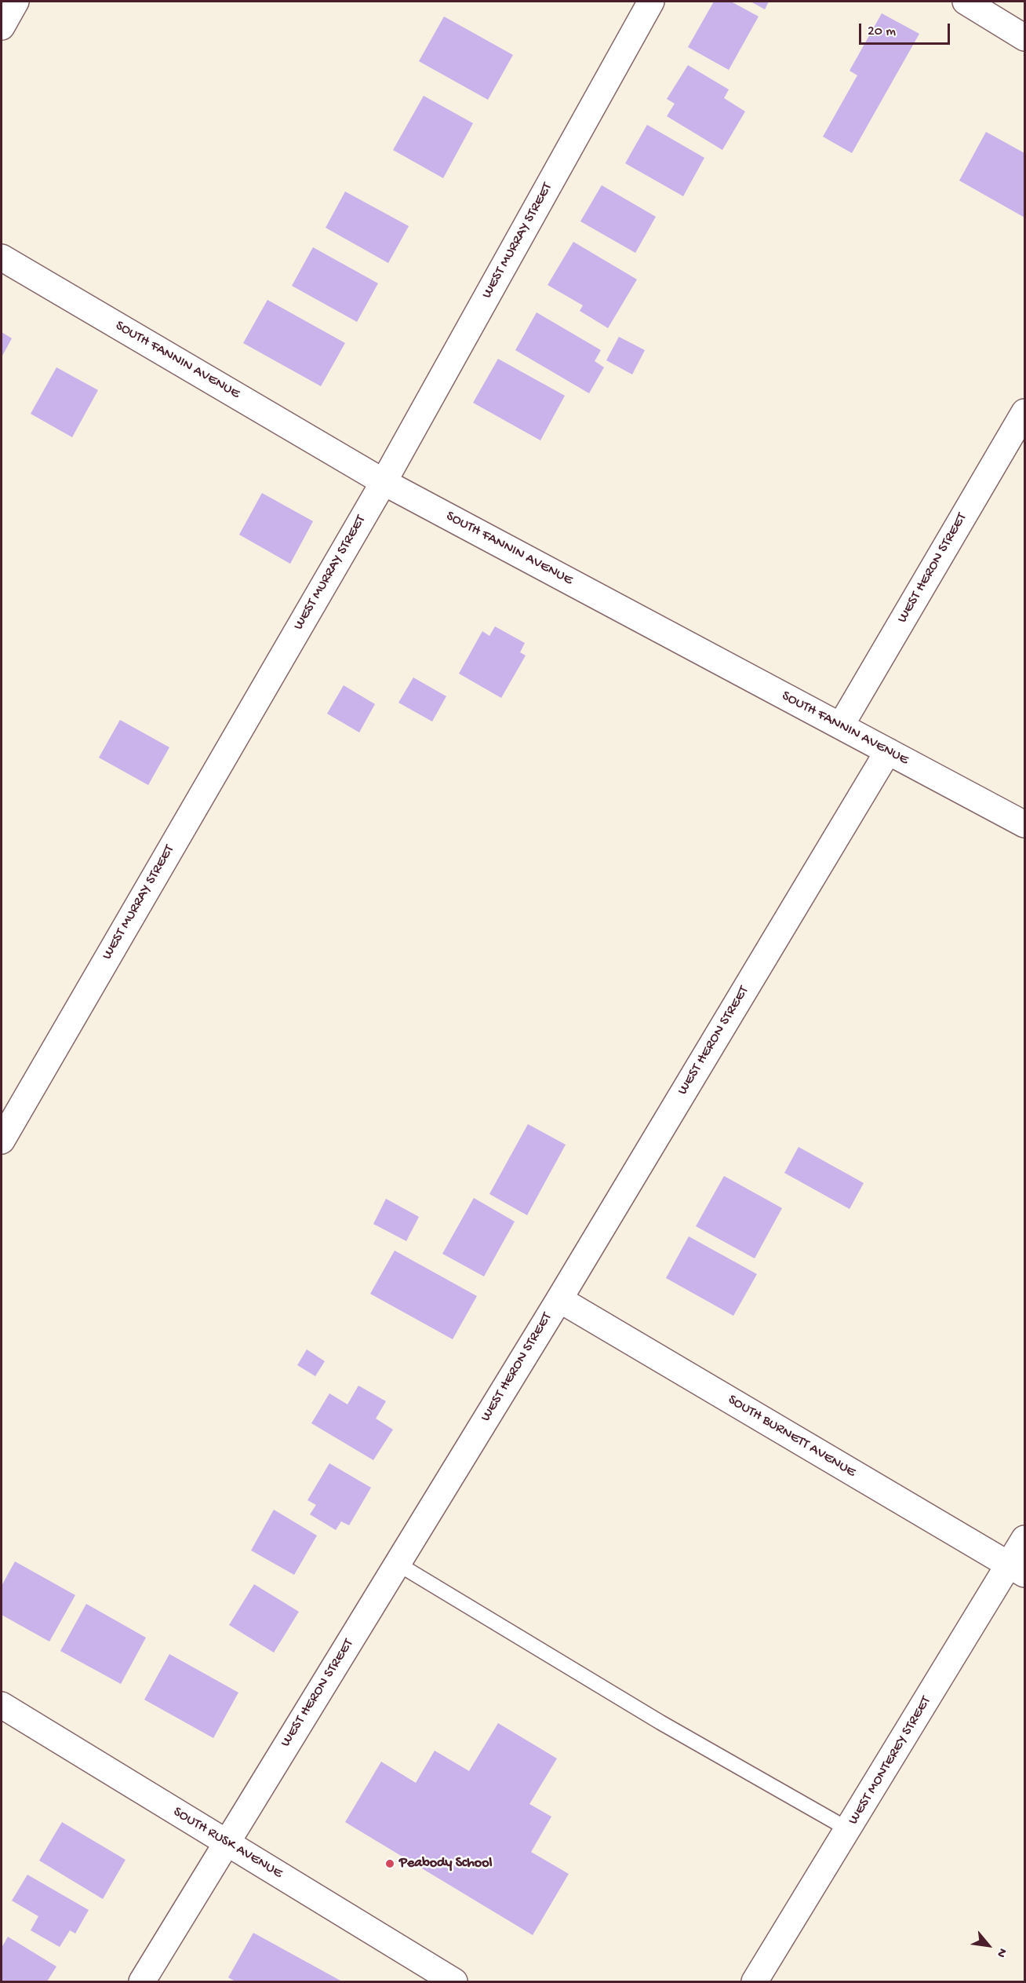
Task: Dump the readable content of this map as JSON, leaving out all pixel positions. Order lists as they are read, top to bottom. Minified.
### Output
{"streets":{"street":["WEST MURRAY STREET","SOUTH FANNIN AVENUE","WEST HERON STREET","SOUTH BURNETT AVENUE","WEST MONTEREY STREET","SOUTH RUSK AVENUE"]},"crossings":[["WEST MURRAY STREET","SOUTH FANNIN AVENUE"],["SOUTH FANNIN AVENUE","WEST HERON STREET"],["WEST HERON STREET","SOUTH BURNETT AVENUE"],["WEST HERON STREET","SOUTH RUSK AVENUE"],["SOUTH BURNETT AVENUE","WEST MONTEREY STREET"]],"places":["Peabody School"],"scale_bar":"20 m","north":"bottom right"}
